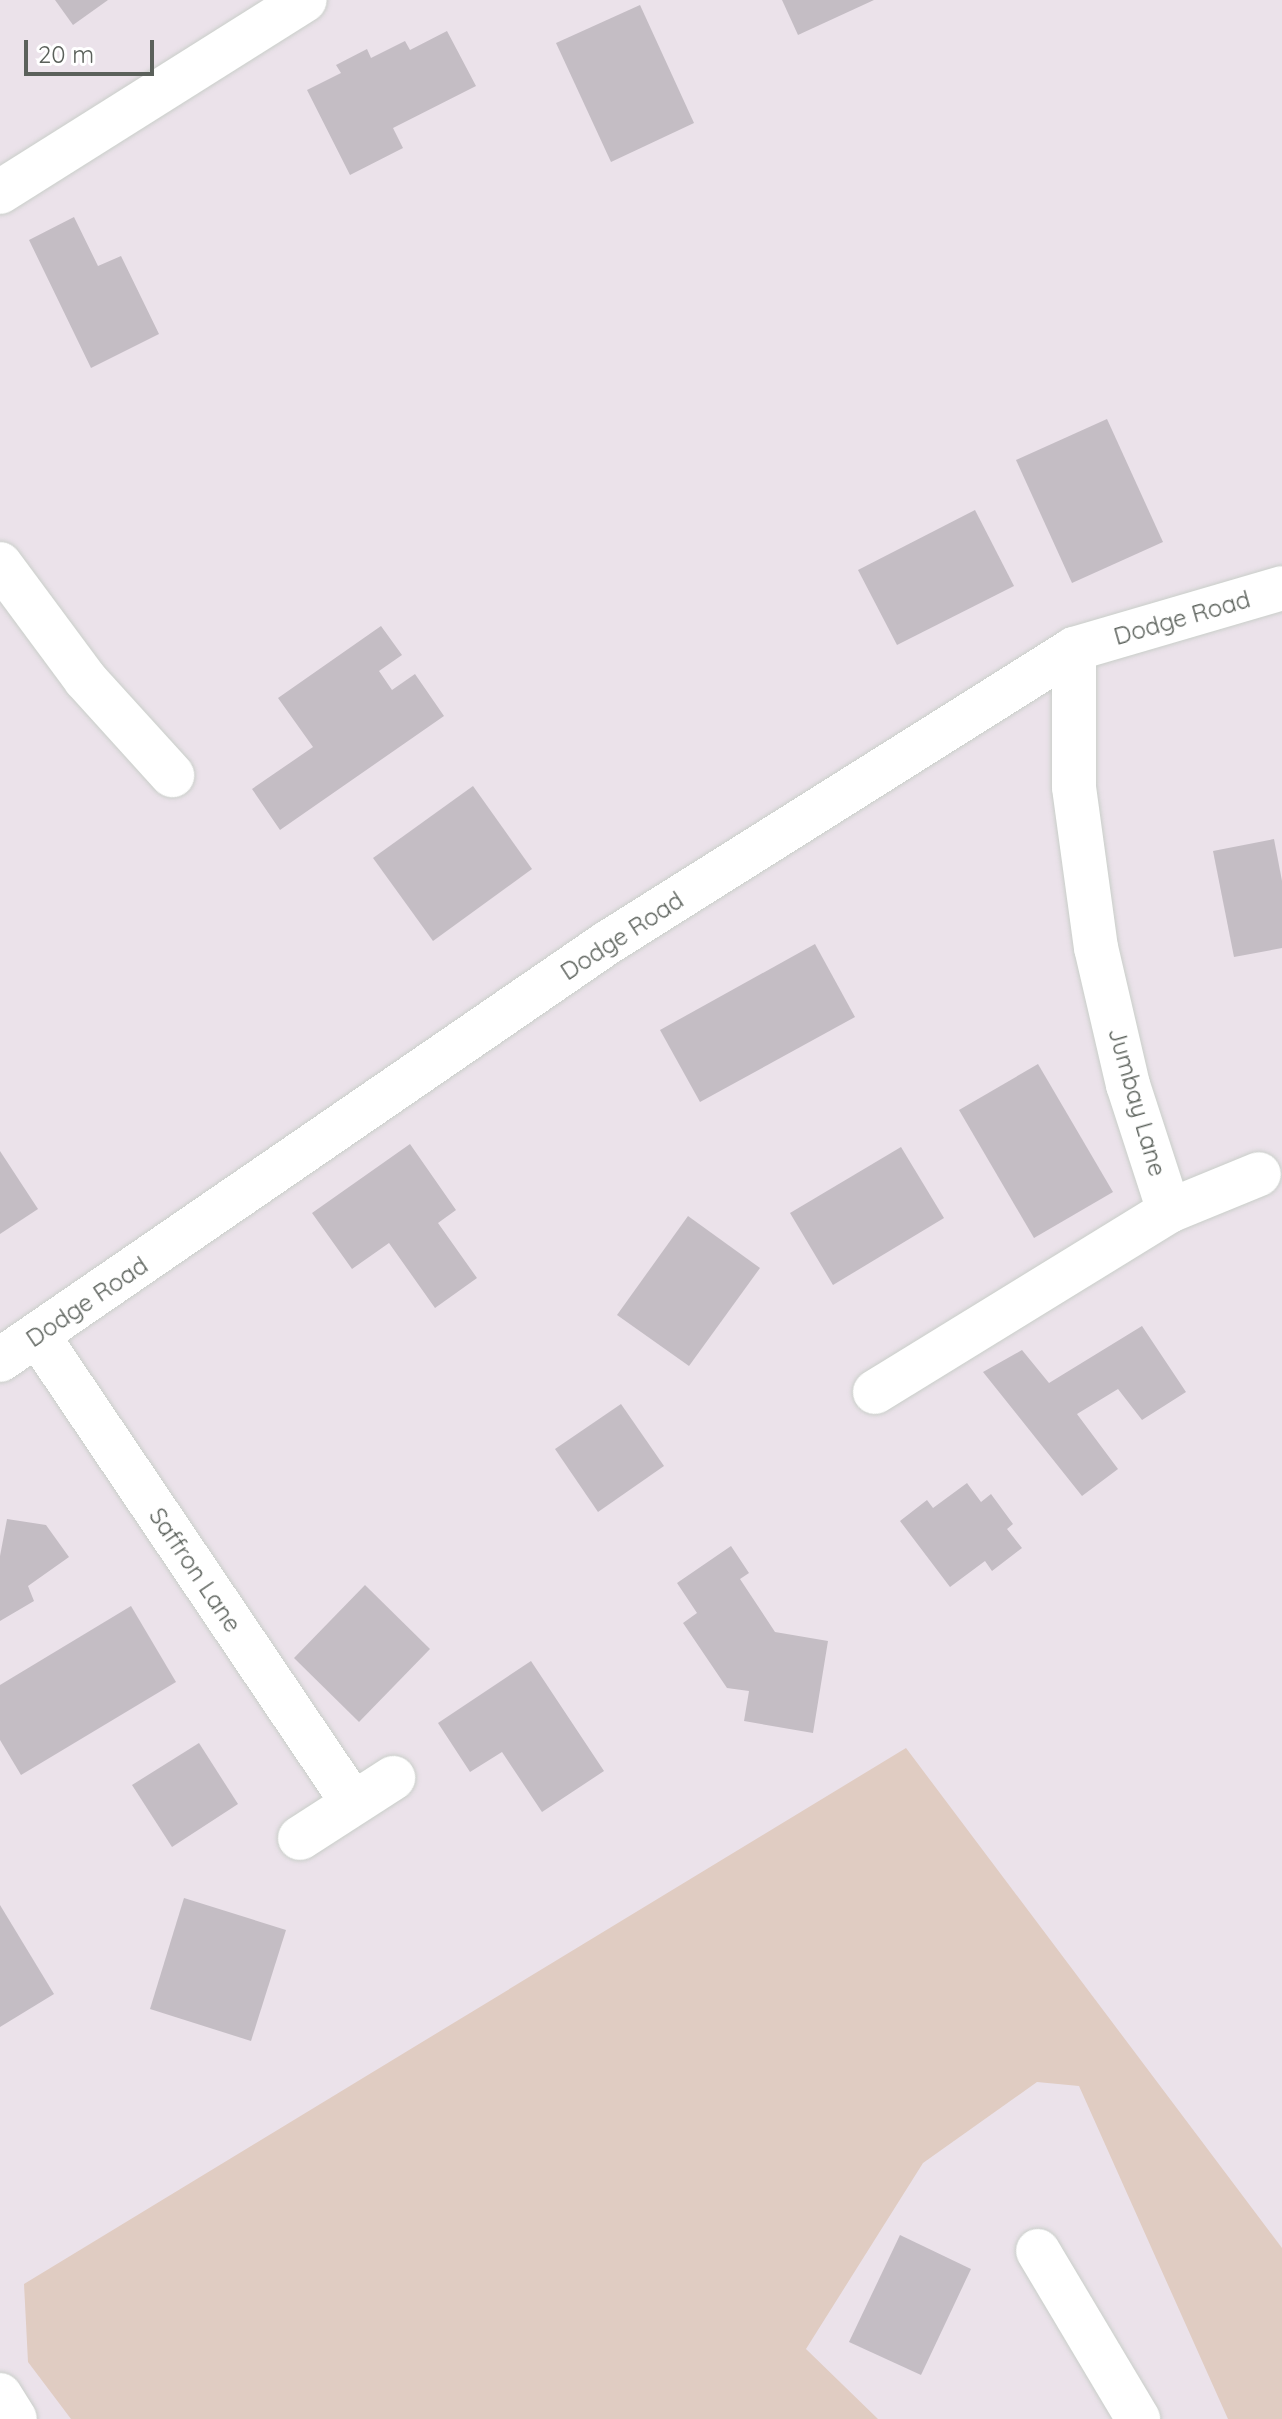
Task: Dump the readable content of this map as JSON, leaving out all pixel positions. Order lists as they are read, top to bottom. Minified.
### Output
{"streets":{"street":["Dodge Road","Jumbay Lane","Saffron Lane"]},"crossings":[["Dodge Road","Jumbay Lane"],["Dodge Road","Saffron Lane"]],"scale_bar":"20 m"}
